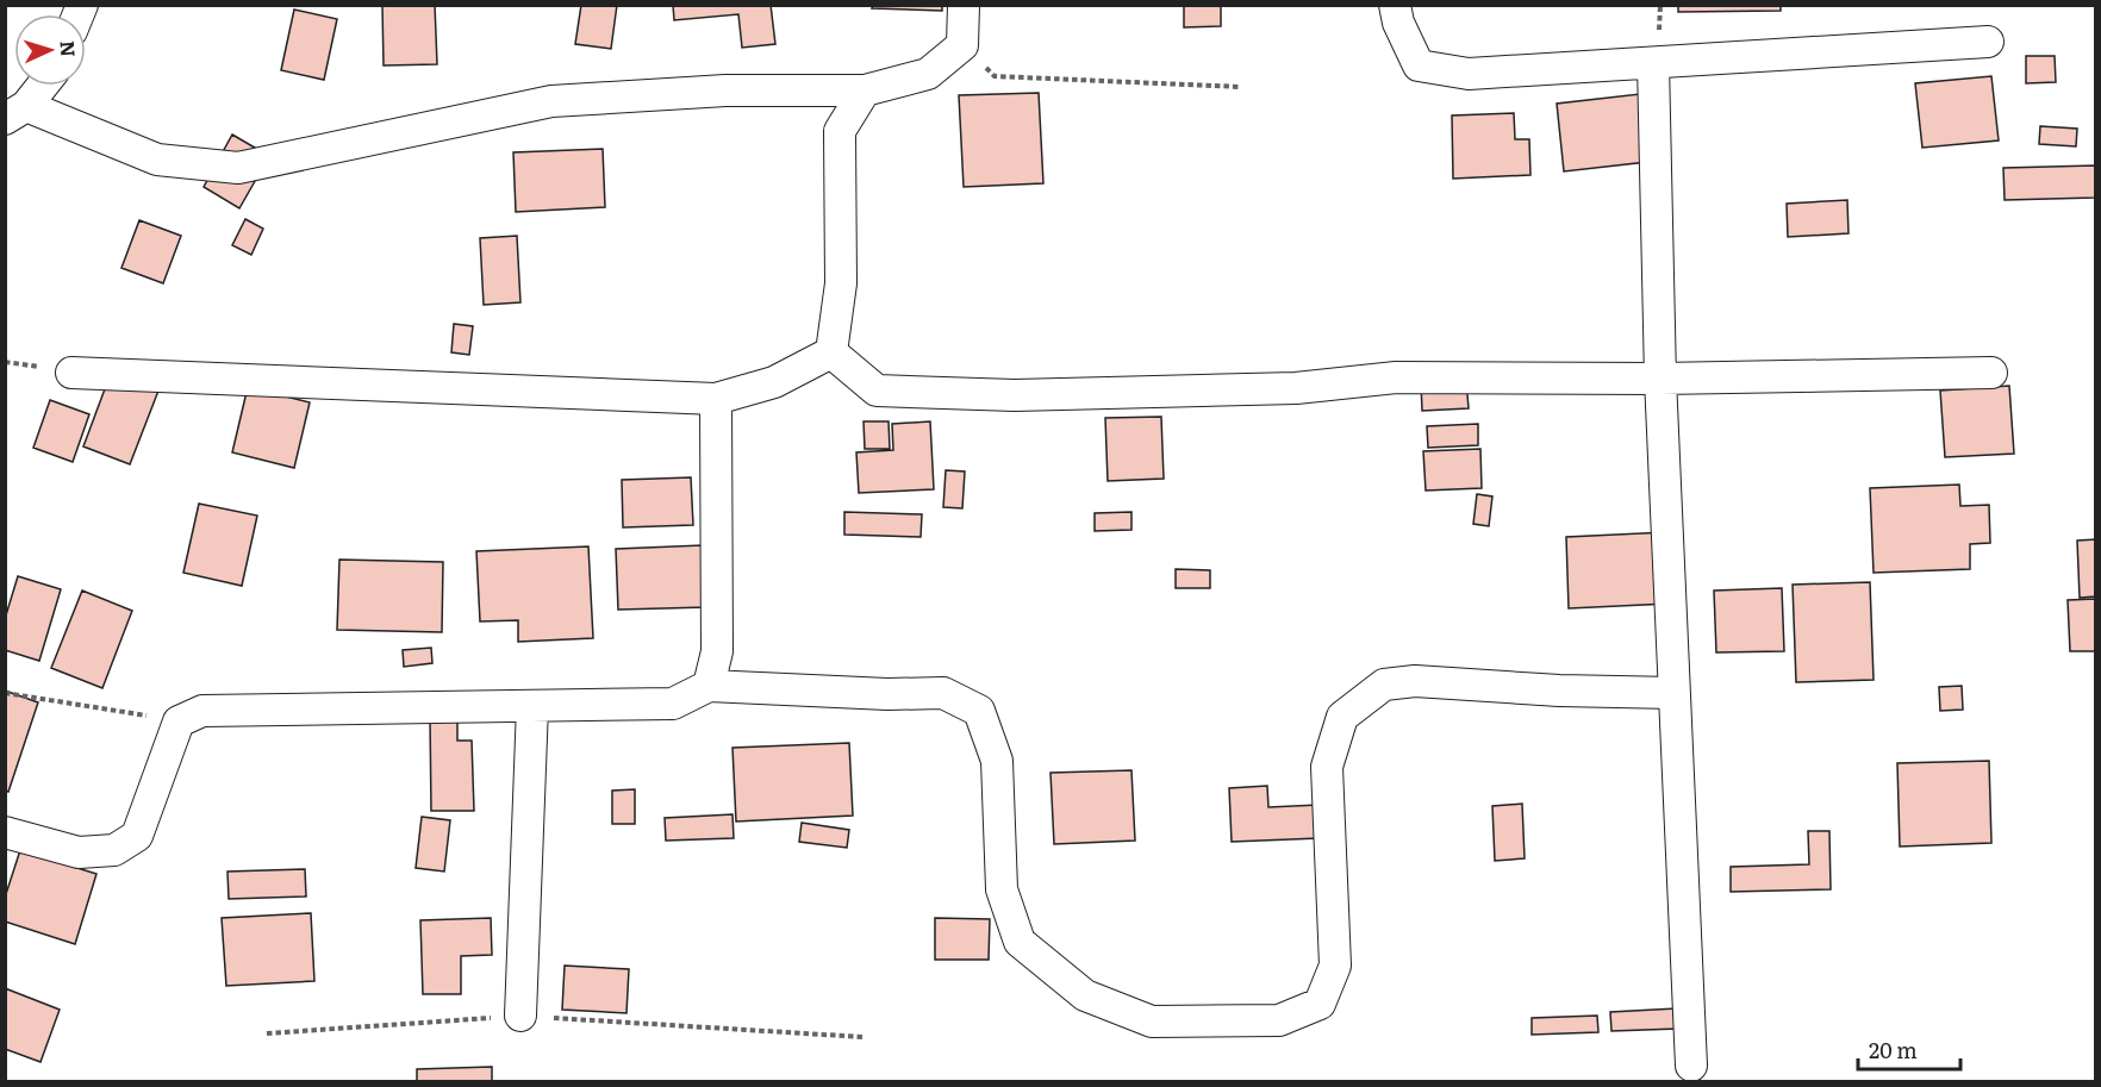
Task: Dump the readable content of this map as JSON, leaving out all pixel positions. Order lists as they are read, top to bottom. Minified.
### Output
{"scale_bar":"20 m","north":"right"}
